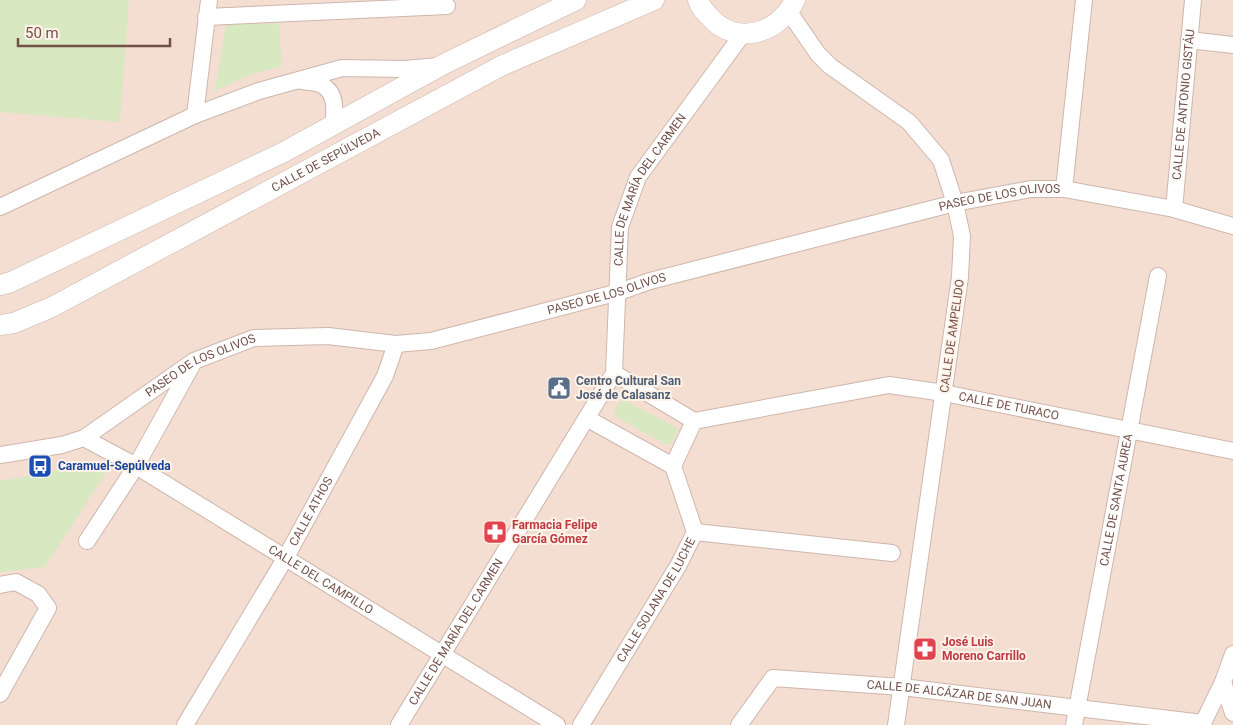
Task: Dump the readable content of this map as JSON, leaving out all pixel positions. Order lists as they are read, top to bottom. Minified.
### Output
{"streets":{"street":["CALLE DE ANTONIO GISTÁU","CALLE DE SEPÚLVEDA","CALLE DE MARÍA DEL CARMEN","PASEO DE LOS OLIVOS","CALLE DE AMPELIDO","CALLE DE TURACO","CALLE DE SANTA AUREA","CALLE ATHOS","CALLE DEL CAMPILLO","CALLE SOLANA DE LUCHE","CALLE DE ALCÁZAR DE SAN JUAN"]},"crossings":[["CALLE DE ANTONIO GISTÁU","PASEO DE LOS OLIVOS"],["CALLE DE MARÍA DEL CARMEN","PASEO DE LOS OLIVOS"],["CALLE DE MARÍA DEL CARMEN","CALLE DEL CAMPILLO"],["PASEO DE LOS OLIVOS","CALLE DE AMPELIDO"],["PASEO DE LOS OLIVOS","CALLE ATHOS"],["PASEO DE LOS OLIVOS","CALLE DEL CAMPILLO"],["CALLE DE AMPELIDO","CALLE DE TURACO"],["CALLE DE AMPELIDO","CALLE DE ALCÁZAR DE SAN JUAN"],["CALLE DE TURACO","CALLE DE SANTA AUREA"],["CALLE DE SANTA AUREA","CALLE DE ALCÁZAR DE SAN JUAN"],["CALLE ATHOS","CALLE DEL CAMPILLO"]],"places":{"public building":["Centro Cultural San José de Calasanz"],"bus stop":["Caramuel-Sepúlveda"],"pharmacy":["Farmacia Felipe García Gómez","José Luis Moreno Carrillo"]},"scale_bar":"50 m"}
